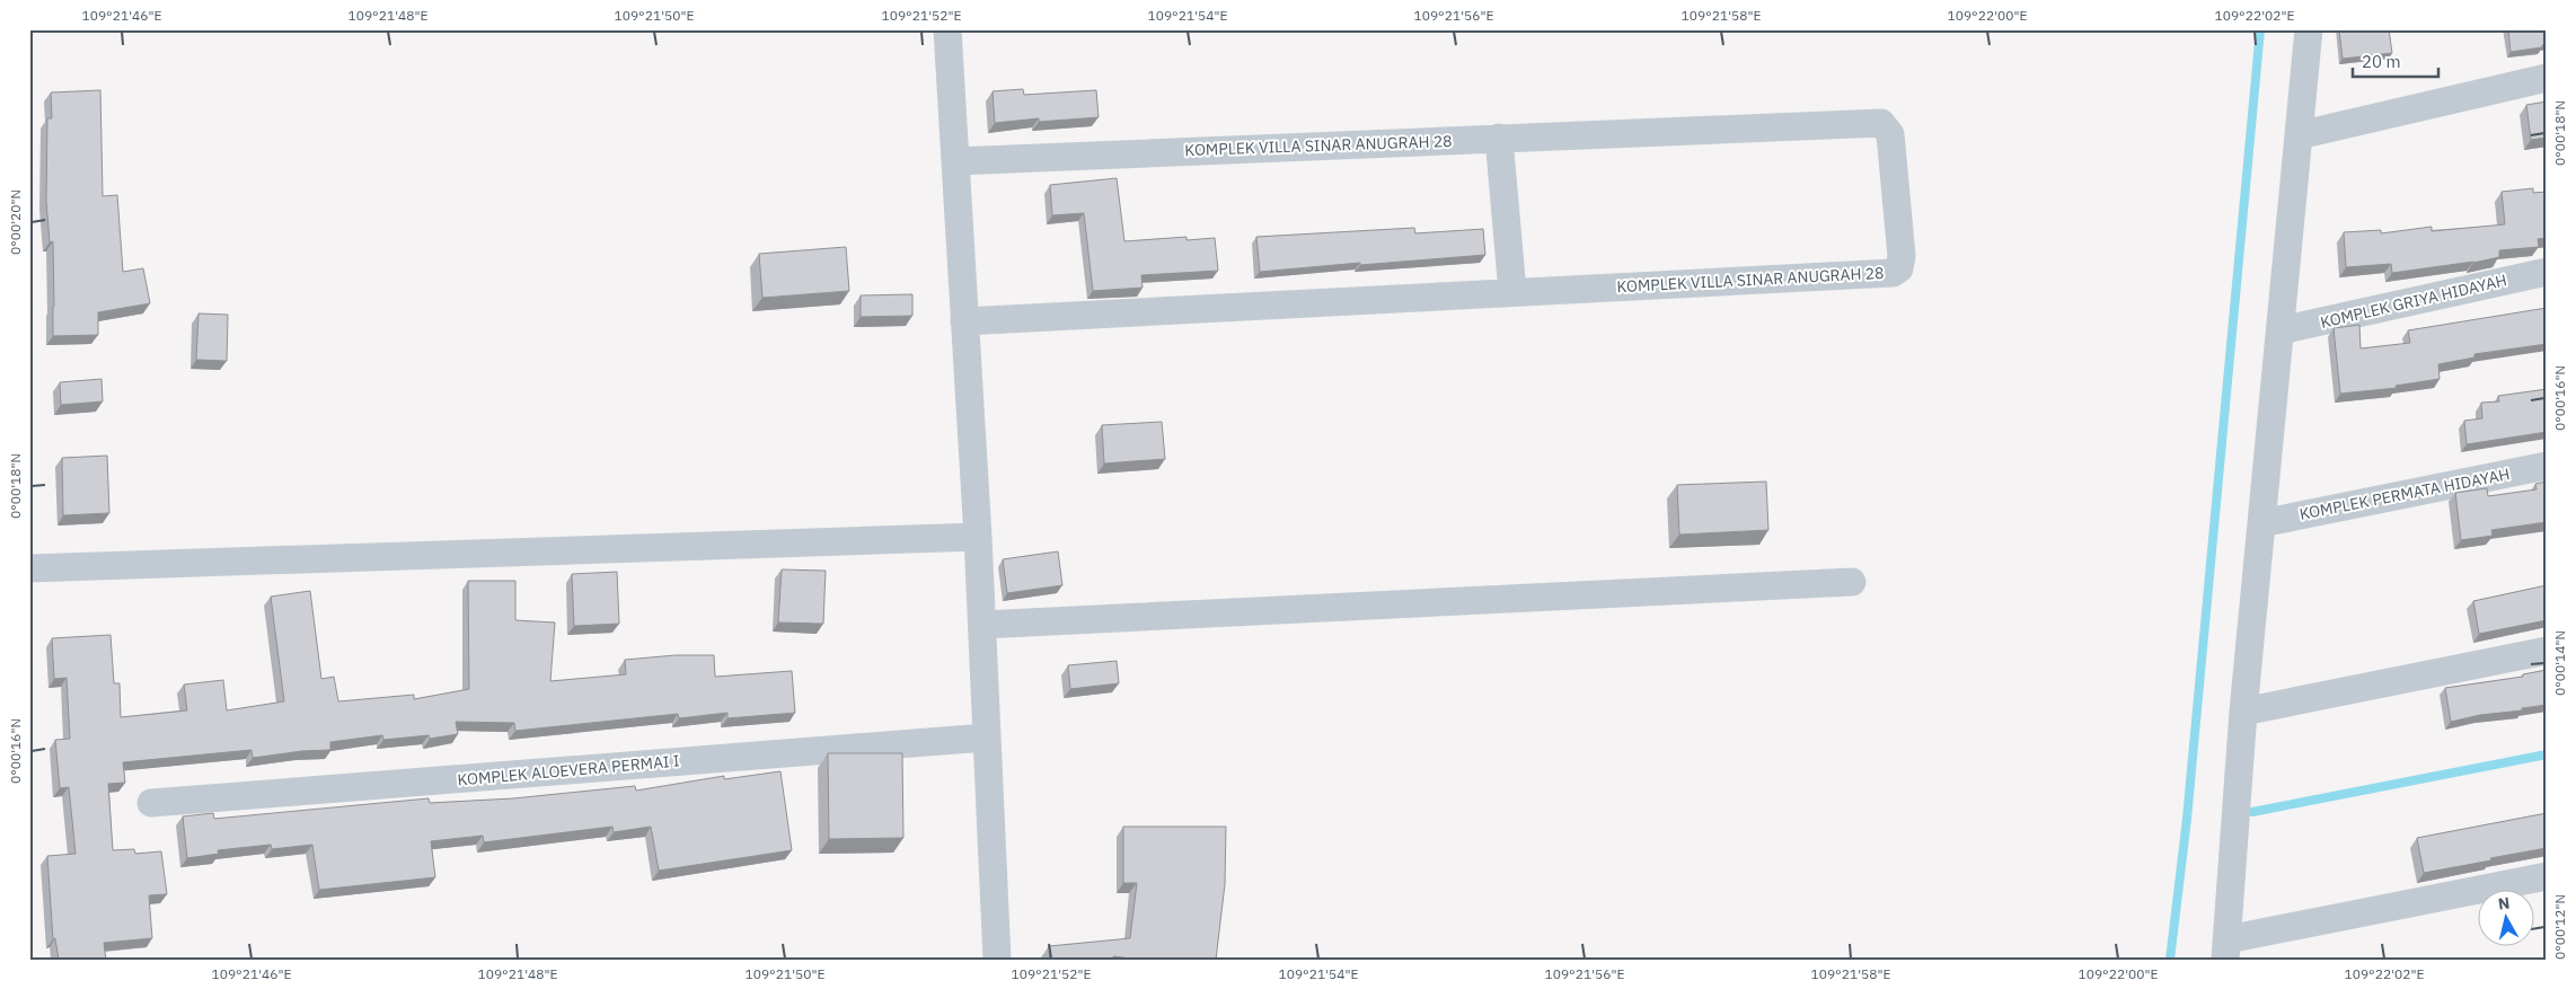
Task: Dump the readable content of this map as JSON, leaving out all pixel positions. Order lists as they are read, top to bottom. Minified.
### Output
{"streets":{"street":["KOMPLEK VILLA SINAR ANUGRAH 28","KOMPLEK GRIYA HIDAYAH","KOMPLEK PERMATA HIDAYAH","KOMPLEK ALOEVERA PERMAI I"]},"scale_bar":"20 m","north":"top","coordinates":["109°21'46\"E","109°21'48\"E","109°21'50\"E","109°21'52\"E","109°21'54\"E","109°21'56\"E","109°21'58\"E","109°22'00\"E","109°22'02\"E","0°00'18\"N","0°00'20\"N","0°00'16\"N","0°00'14\"N","0°00'12\"N"]}
